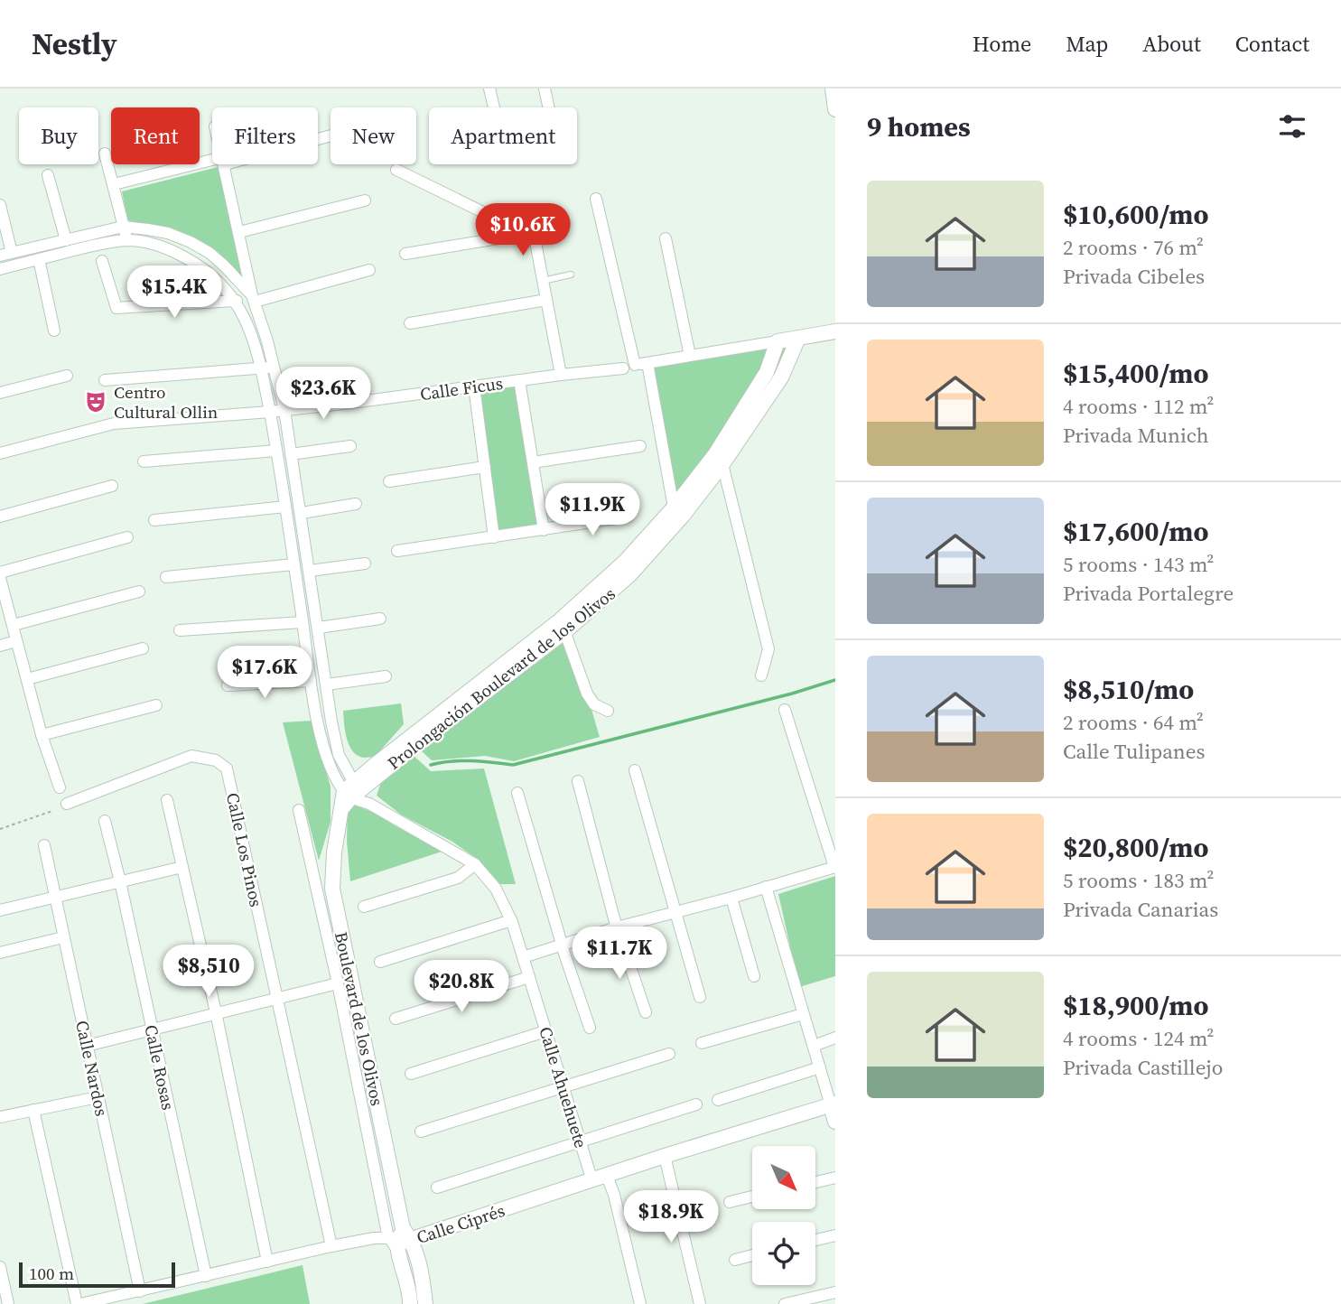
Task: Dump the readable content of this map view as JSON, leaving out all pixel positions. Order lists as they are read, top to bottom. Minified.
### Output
{"streets":{"street":["Calle Ficus","Prolongación Boulevard de los Olivos","Calle Los Pinos","Boulevard de los Olivos","Calle Rosas","Calle Nardos","Calle Ahuehuete","Calle Ciprés"]},"crossings":[["Calle Ficus","Prolongación Boulevard de los Olivos"],["Prolongación Boulevard de los Olivos","Boulevard de los Olivos"],["Prolongación Boulevard de los Olivos","Calle Ahuehuete"],["Calle Los Pinos","Calle Ciprés"],["Boulevard de los Olivos","Calle Ahuehuete"],["Boulevard de los Olivos","Calle Ciprés"],["Calle Rosas","Calle Ciprés"],["Calle Nardos","Calle Ciprés"],["Calle Ahuehuete","Calle Ciprés"]],"places":{"theatre":["Centro Cultural Ollin"]},"scale_bar":"100 m","north":"bottom right","page":{"header":"Nestly","nav":["Home","Map","About","Contact"],"heading":"9 homes","chip":["Buy","Rent","Filters","New","Apartment"],"list":[{"name":"$10,600/mo","note":"2 rooms · 76 m² · Privada Cibeles"},{"name":"$15,400/mo","note":"4 rooms · 112 m² · Privada Munich"},{"name":"$17,600/mo","note":"5 rooms · 143 m² · Privada Portalegre"},{"name":"$8,510/mo","note":"2 rooms · 64 m² · Calle Tulipanes"},{"name":"$20,800/mo","note":"5 rooms · 183 m² · Privada Canarias"},{"name":"$18,900/mo","note":"4 rooms · 124 m² · Privada Castillejo"}],"price":["$10.6K","$15.4K","$23.6K","$11.9K","$17.6K","$11.7K","$8,510","$20.8K","$18.9K"],"scale":"100 m"}}
